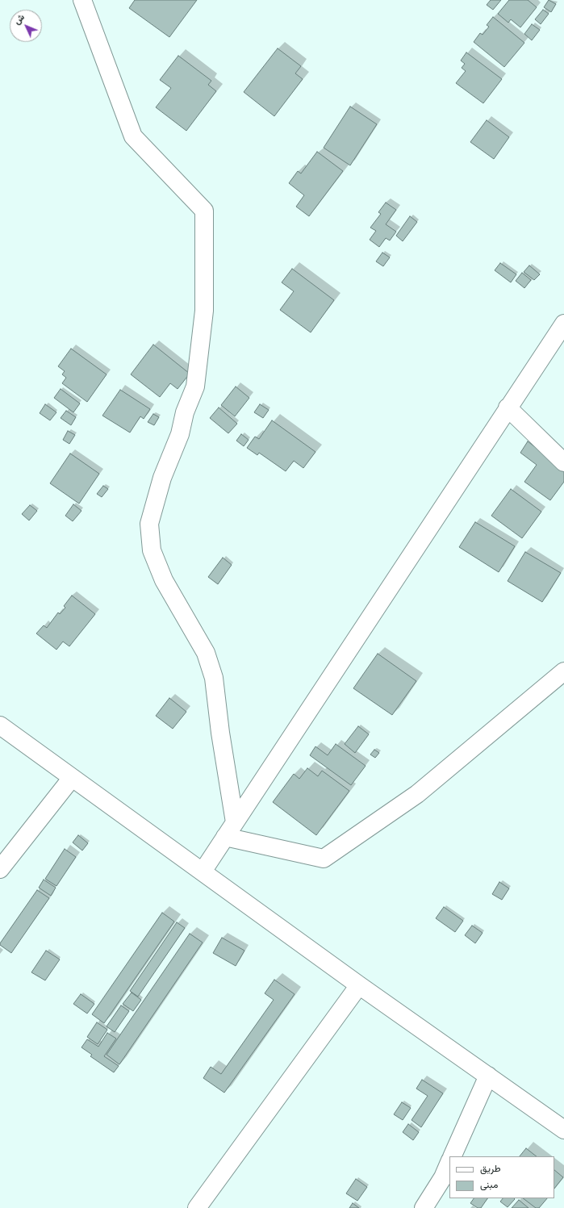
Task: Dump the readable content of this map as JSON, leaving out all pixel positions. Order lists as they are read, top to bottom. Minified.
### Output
{"legend":["طريق","مبنى"],"north":"top left"}
